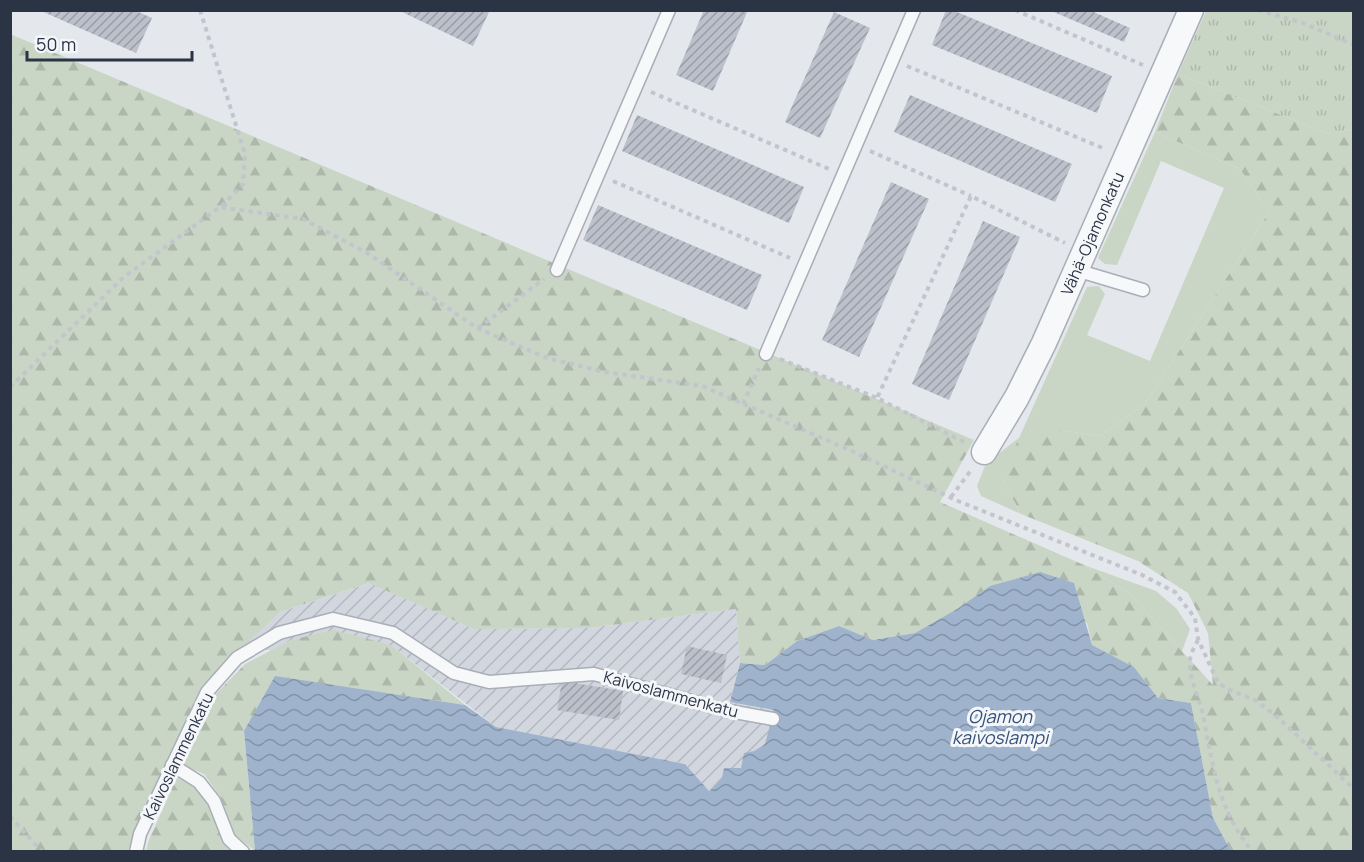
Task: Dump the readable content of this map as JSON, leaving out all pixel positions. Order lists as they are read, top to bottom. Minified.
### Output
{"streets":{"street":["Vähä-Ojamonkatu"],"lane":["Kaivoslammenkatu"]},"water":["Ojamon kaivoslampi"],"scale_bar":"50 m"}
